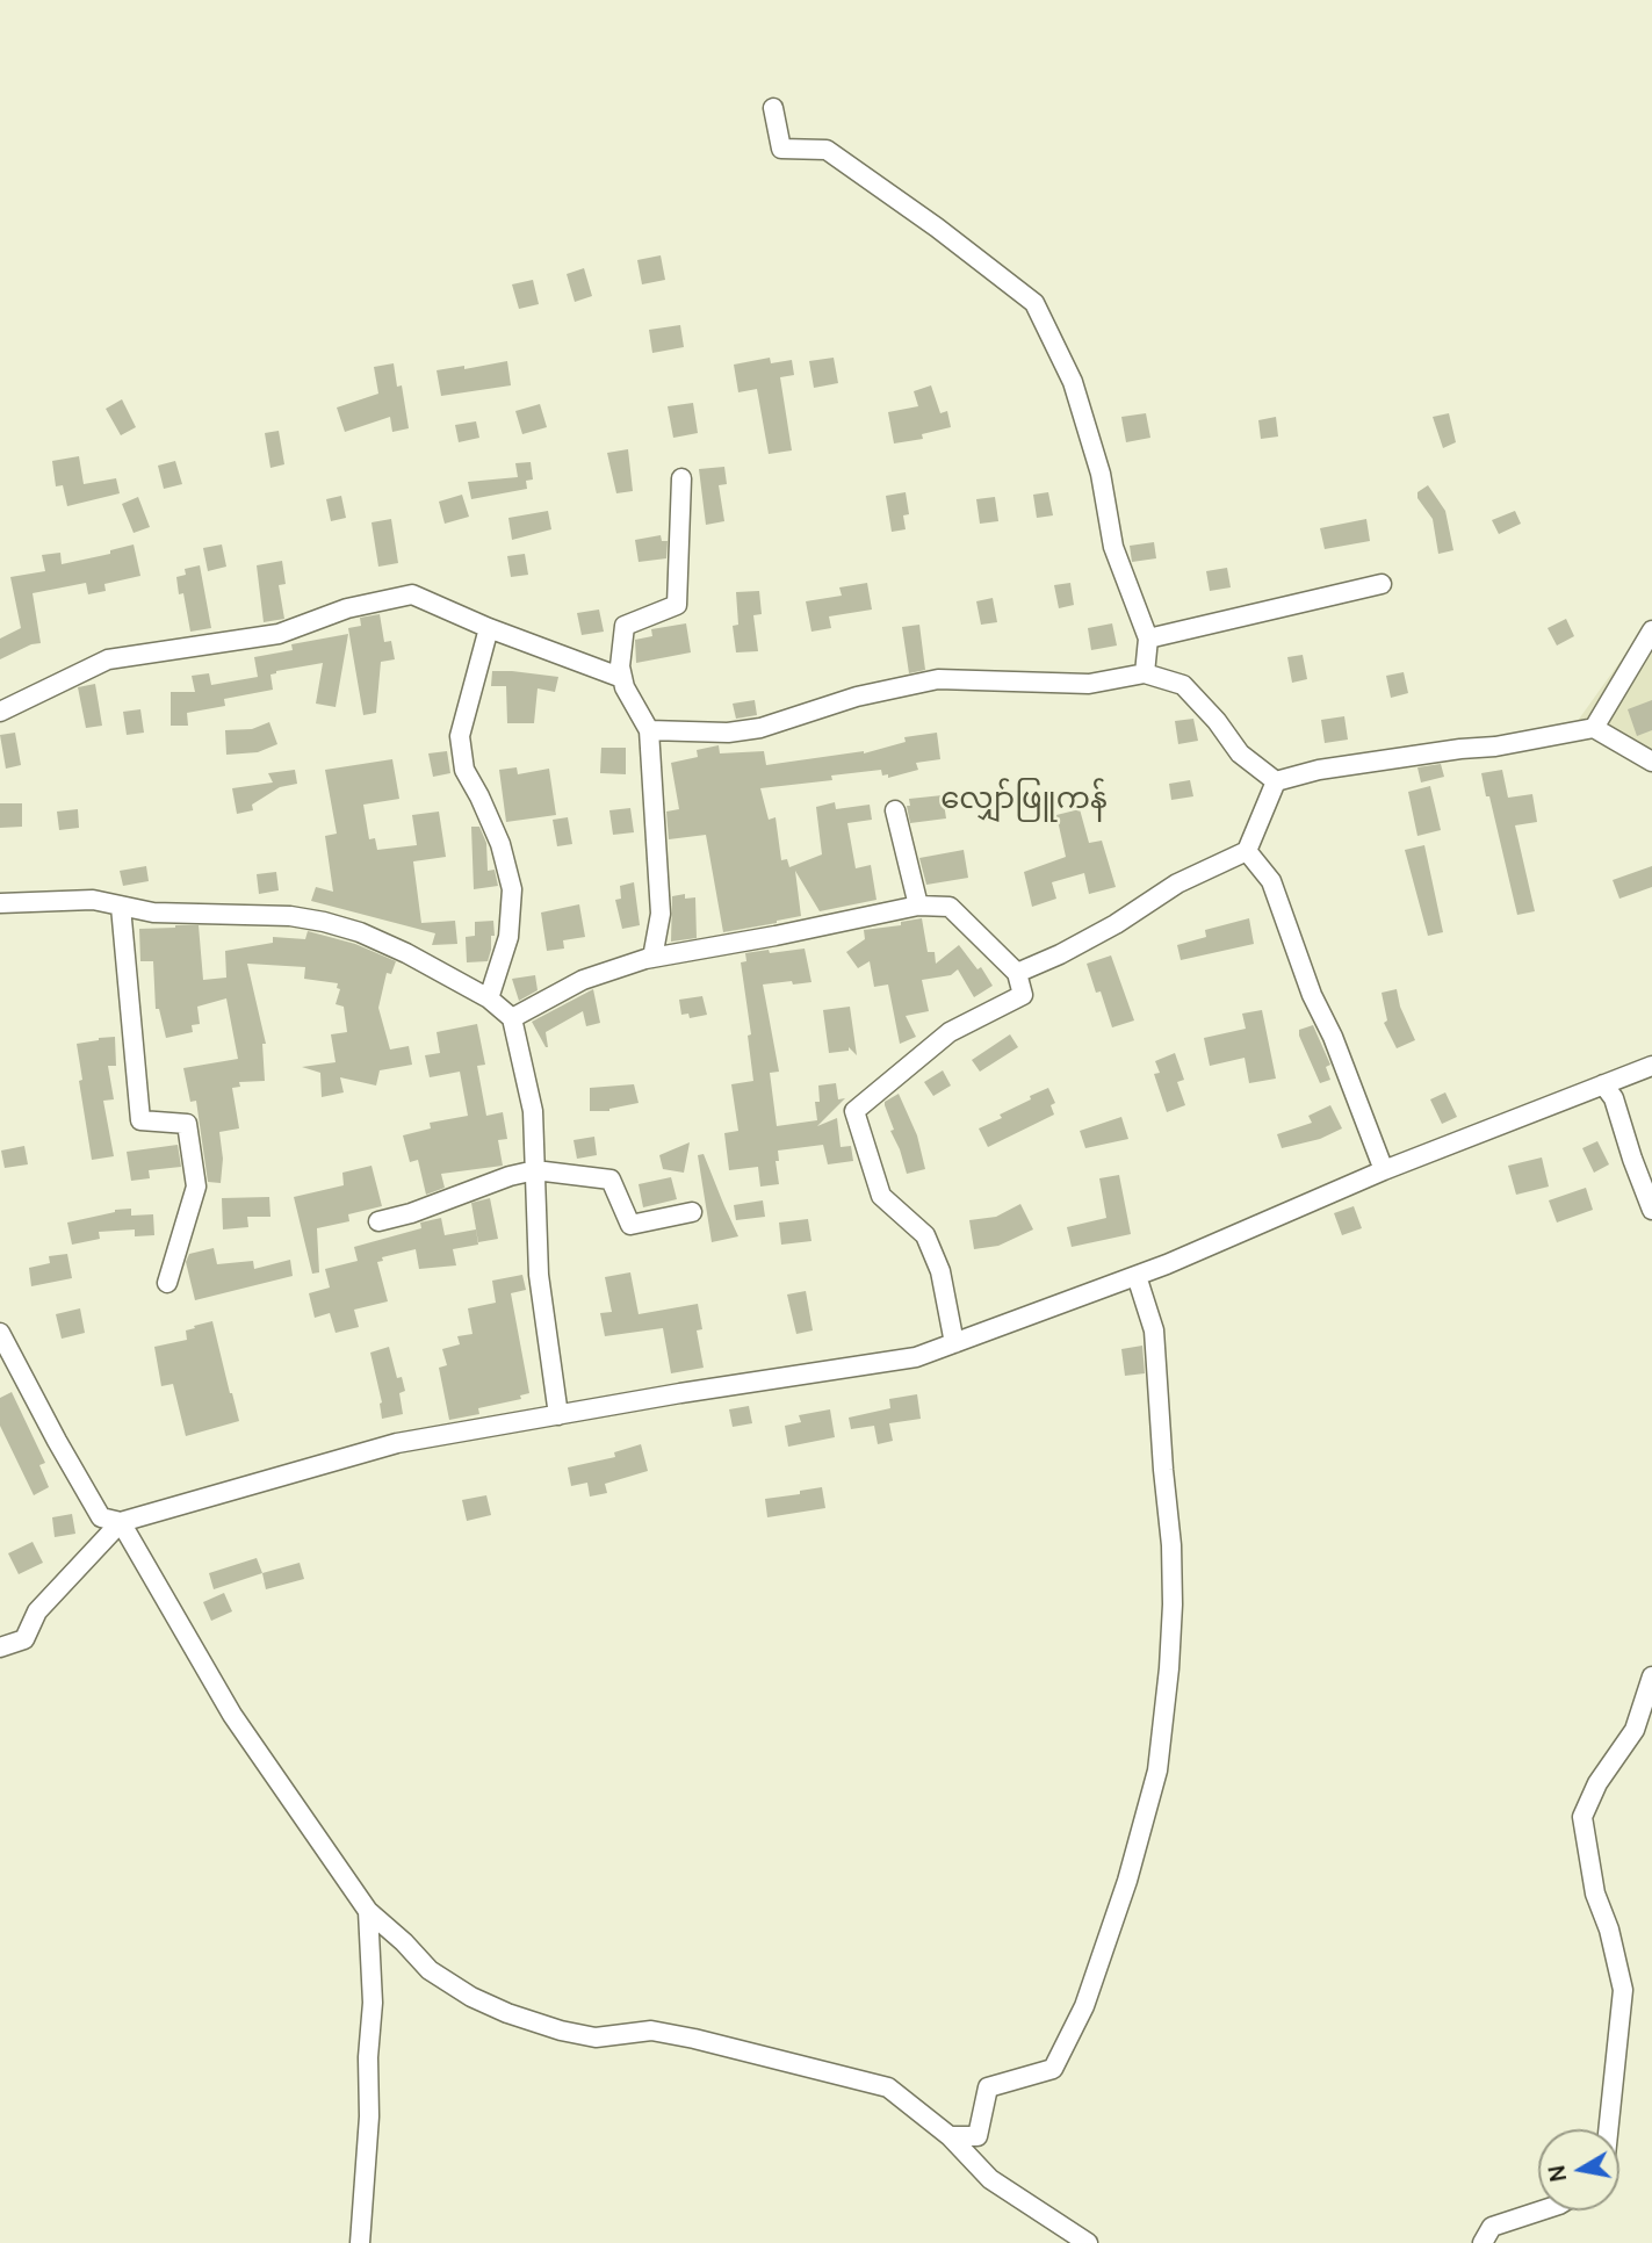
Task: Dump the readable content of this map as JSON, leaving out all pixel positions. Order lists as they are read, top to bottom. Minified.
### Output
{"districts":["လျှော်ဖြူကန်"],"north":"left"}
